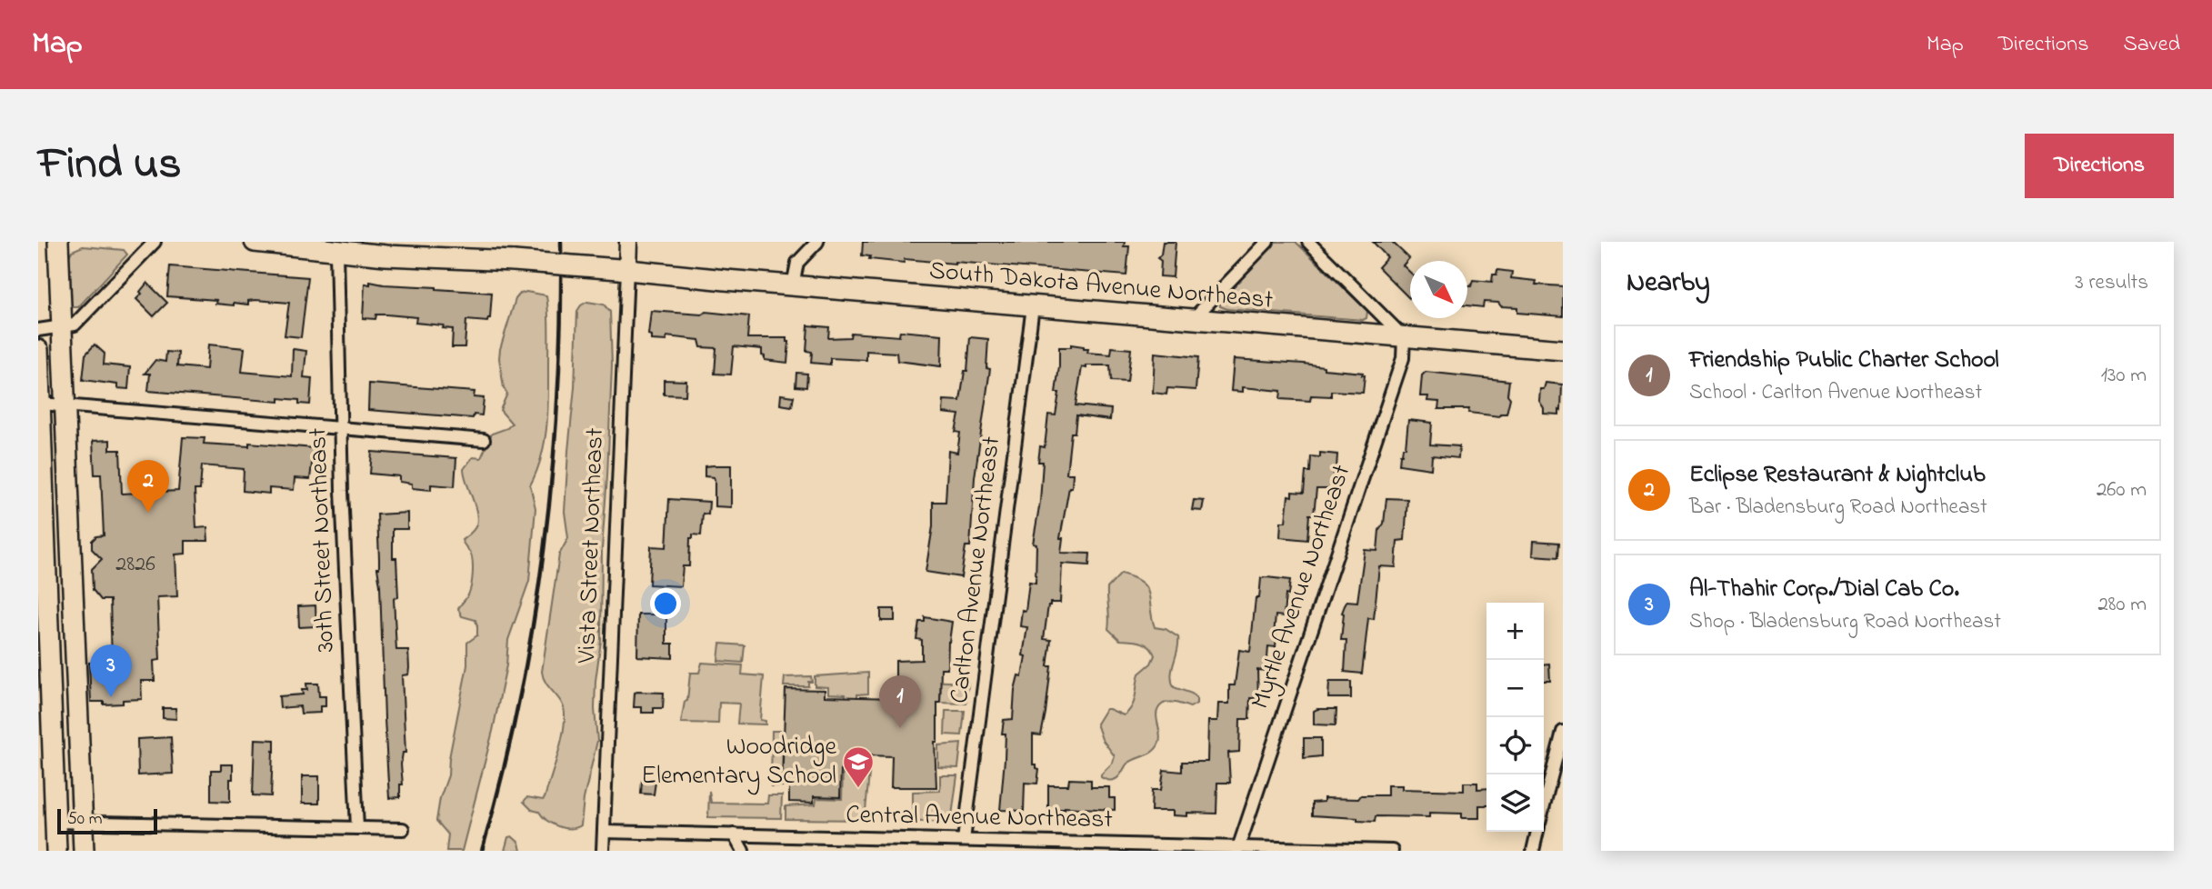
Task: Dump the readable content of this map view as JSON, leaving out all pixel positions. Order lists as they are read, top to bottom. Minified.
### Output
{"streets":{"main road":["South Dakota Avenue Northeast"],"street":["30th Street Northeast","Vista Street Northeast","Carlton Avenue Northeast","Myrtle Avenue Northeast","Central Avenue Northeast"]},"crossings":[["South Dakota Avenue Northeast","30th Street Northeast"],["South Dakota Avenue Northeast","Vista Street Northeast"],["South Dakota Avenue Northeast","Carlton Avenue Northeast"],["South Dakota Avenue Northeast","Myrtle Avenue Northeast"],["Vista Street Northeast","Central Avenue Northeast"],["Carlton Avenue Northeast","Central Avenue Northeast"],["Myrtle Avenue Northeast","Central Avenue Northeast"]],"places":{"school or university":["Woodridge Elementary School"]},"house_numbers":["2826"],"scale_bar":"50 m","north":"bottom right","page":{"header":"Map","nav":["Map","Directions","Saved"],"title":"Find us","buttons":"Directions","heading":["Nearby","3 results"],"list":[{"mark":"1","name":"Friendship Public Charter School","note":"School · Carlton Avenue Northeast","value":"130 m"},{"mark":"2","name":"Eclipse Restaurant & Nightclub","note":"Bar · Bladensburg Road Northeast","value":"260 m"},{"mark":"3","name":"Al-Thahir Corp./Dial Cab Co.","note":"Shop · Bladensburg Road Northeast","value":"280 m"}],"pins":["2","3","1"],"map_buttons":["+","−"],"scale":"50 m"}}
